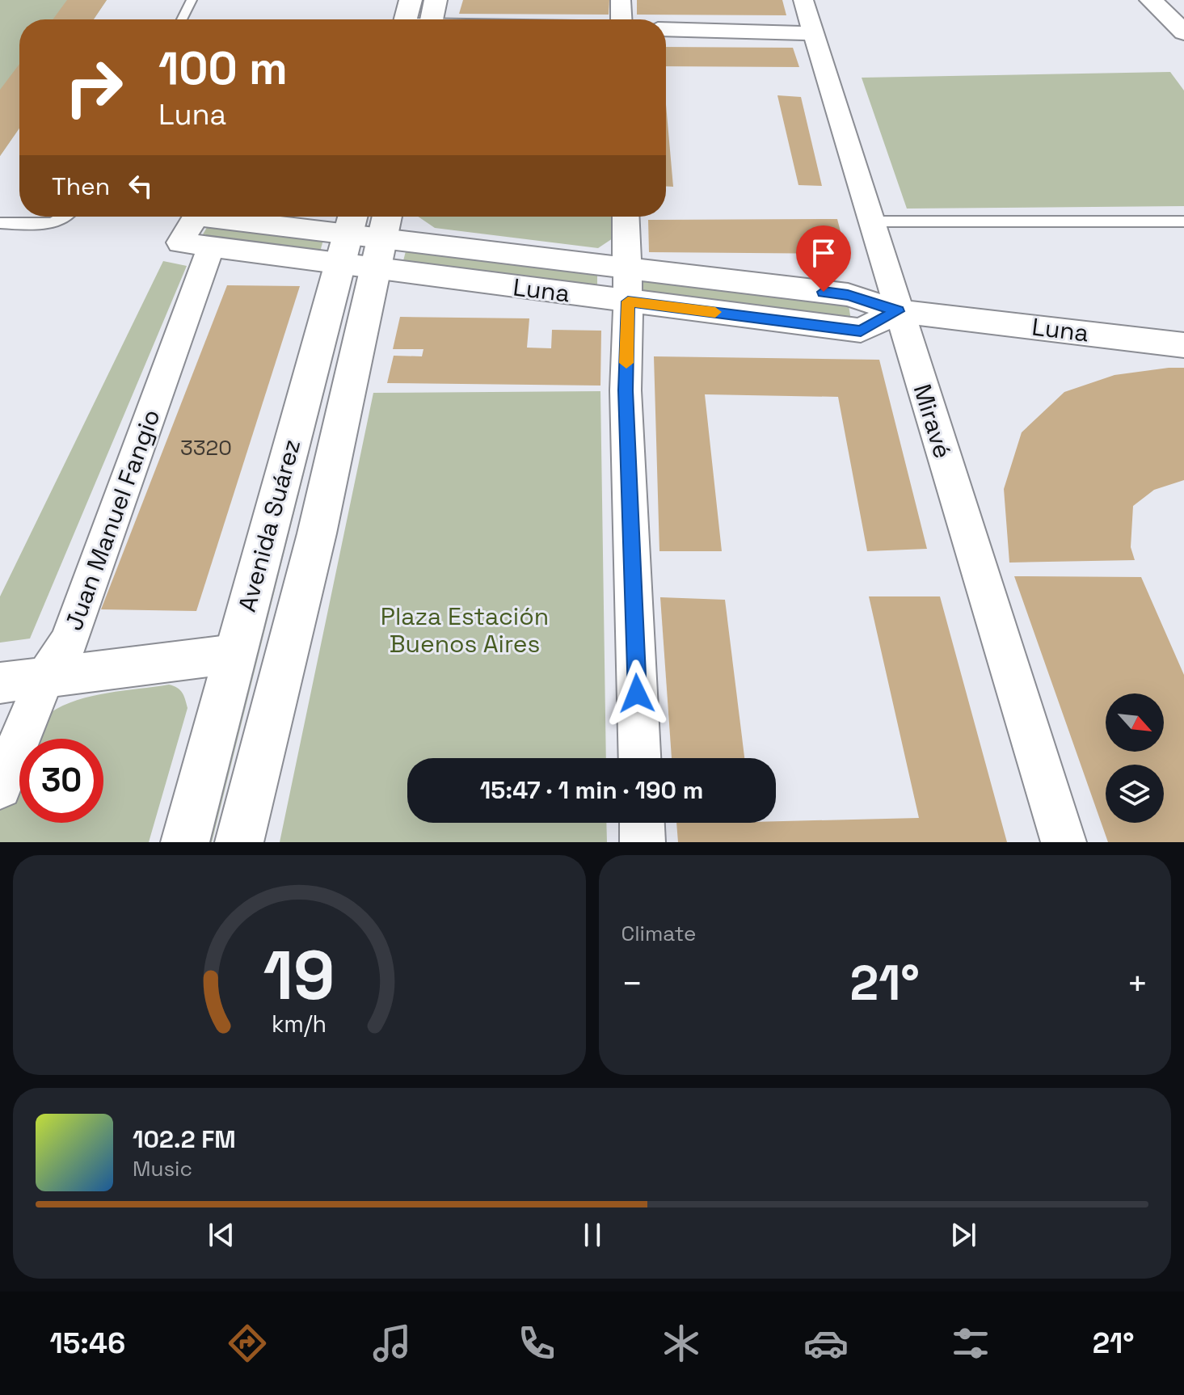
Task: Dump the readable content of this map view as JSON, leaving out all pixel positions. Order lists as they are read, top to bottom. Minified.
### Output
{"streets":{"street":["Luna","Miravé","Juan Manuel Fangio","Avenida Suárez"]},"crossings":[["Luna","Miravé"],["Luna","Juan Manuel Fangio"],["Luna","Avenida Suárez"]],"parks":["Plaza Estación Buenos Aires"],"house_numbers":["3320"],"north":"bottom right","page":{"turn":["100 m","Luna"],"then":"Then","limit":"30","trip":"15:47 · 1 min · 190 m","tile":"Climate","heat":["−","21°","+"],"song":["102.2 FM","Music"],"tabs":["15:46","21°"],"gauge":["19","km/h"]}}
